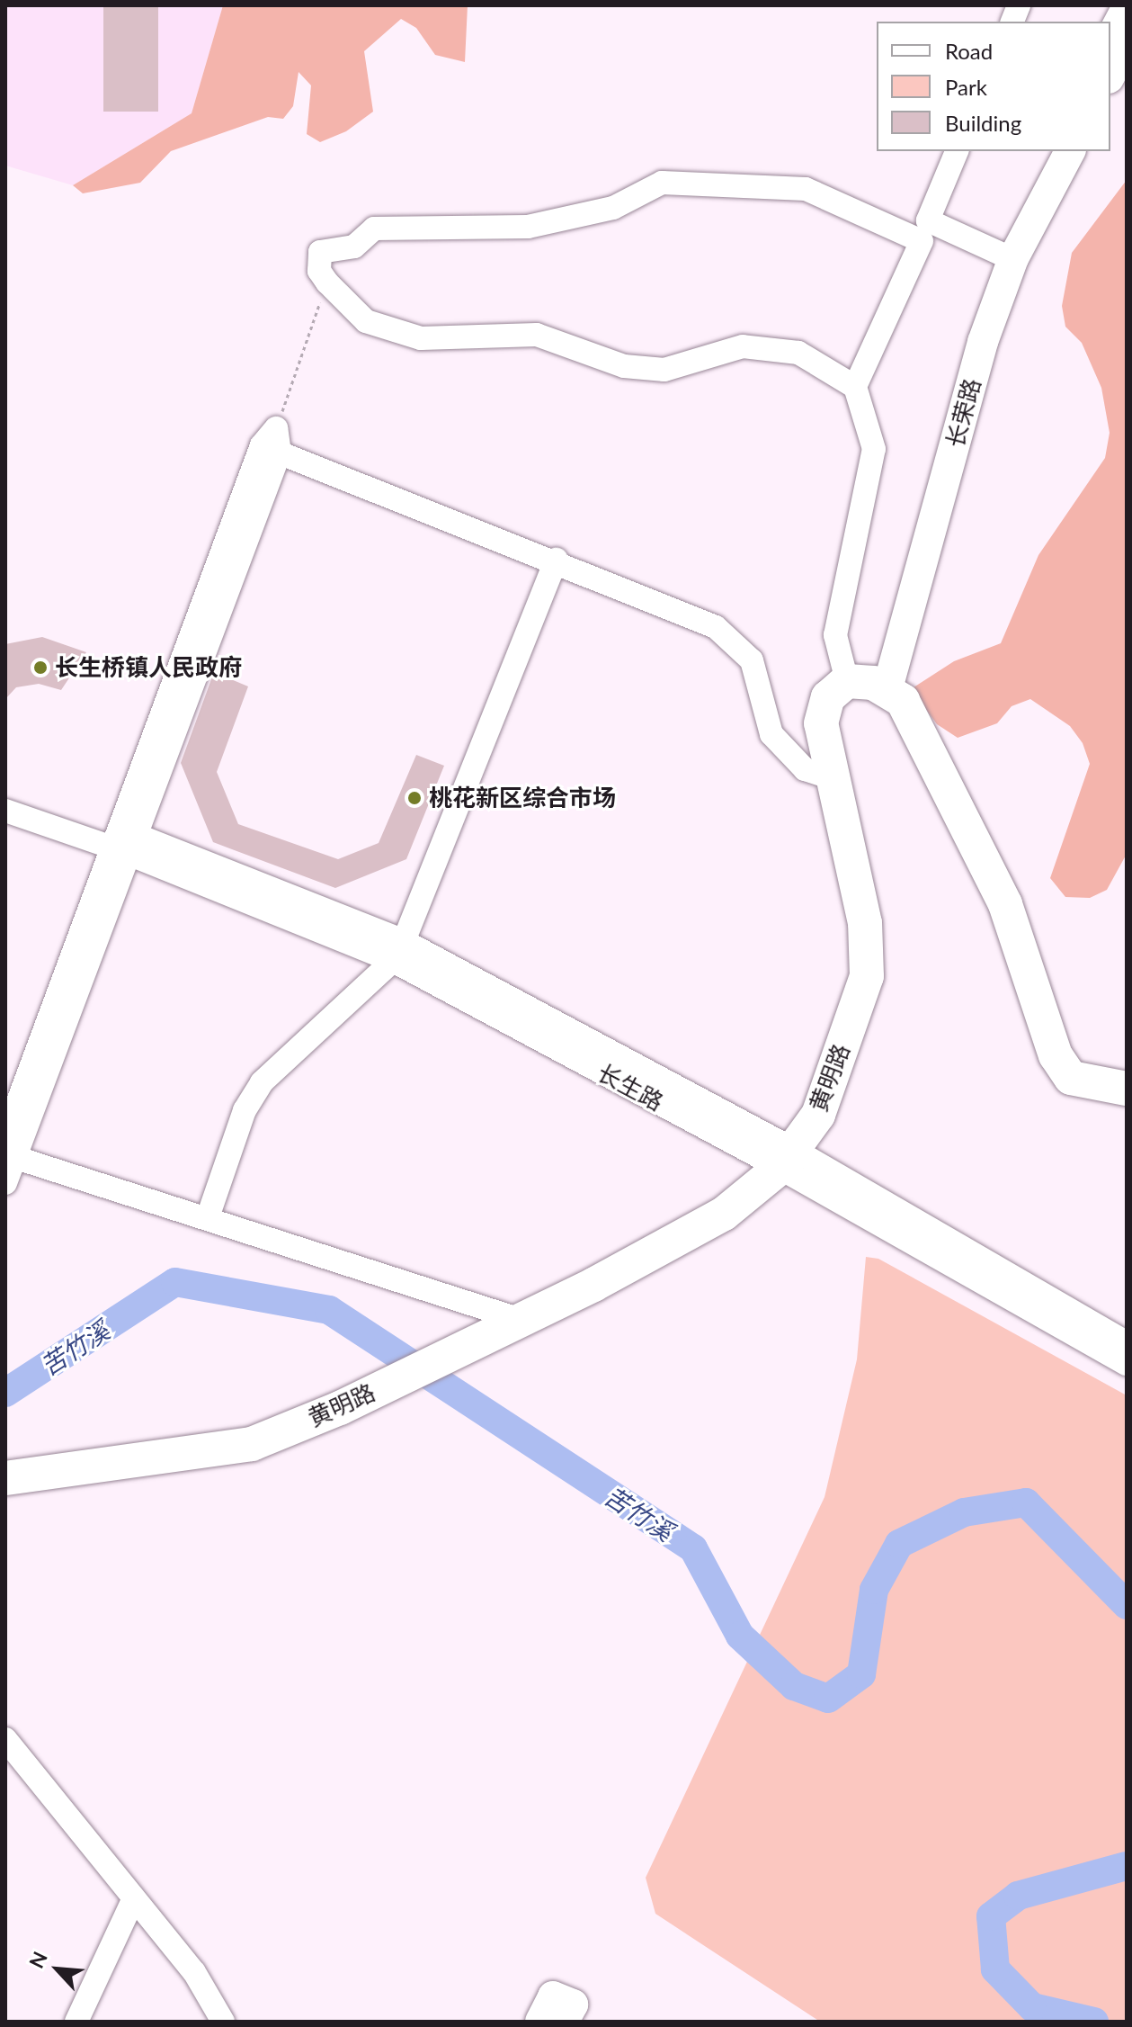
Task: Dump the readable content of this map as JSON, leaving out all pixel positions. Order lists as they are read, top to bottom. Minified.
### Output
{"streets":{"highway":["黄明路"],"main road":["长荣路"],"street":["长生路"]},"crossings":[["长荣路","黄明路"],["黄明路","长生路"]],"water":["苦竹溪"],"places":["长生桥镇人民政府","桃花新区综合市场"],"legend":["Road","Park","Building"],"north":"top left"}
